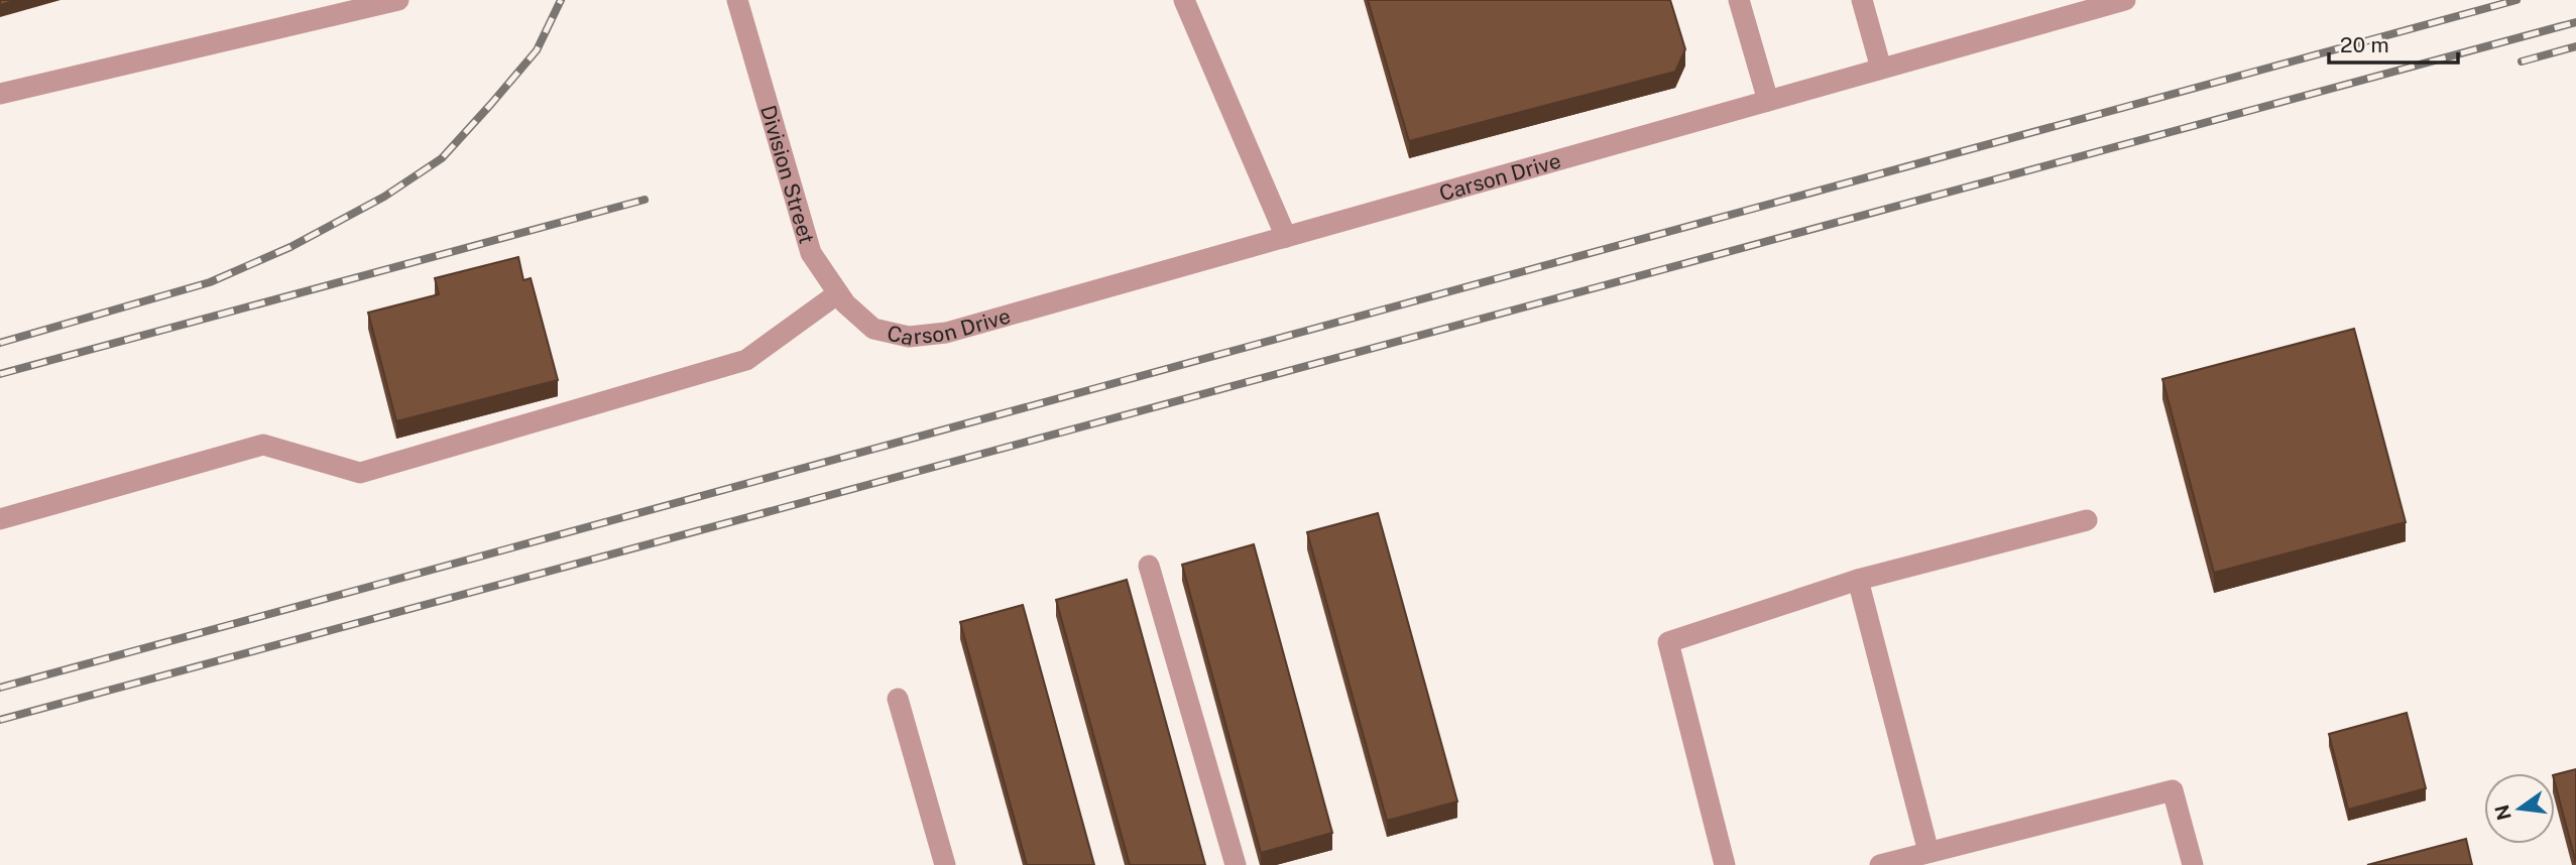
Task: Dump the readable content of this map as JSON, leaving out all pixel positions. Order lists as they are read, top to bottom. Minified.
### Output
{"streets":{"street":["Division Street","Carson Drive"]},"crossings":[["Division Street","Carson Drive"]],"scale_bar":"20 m","north":"left"}
